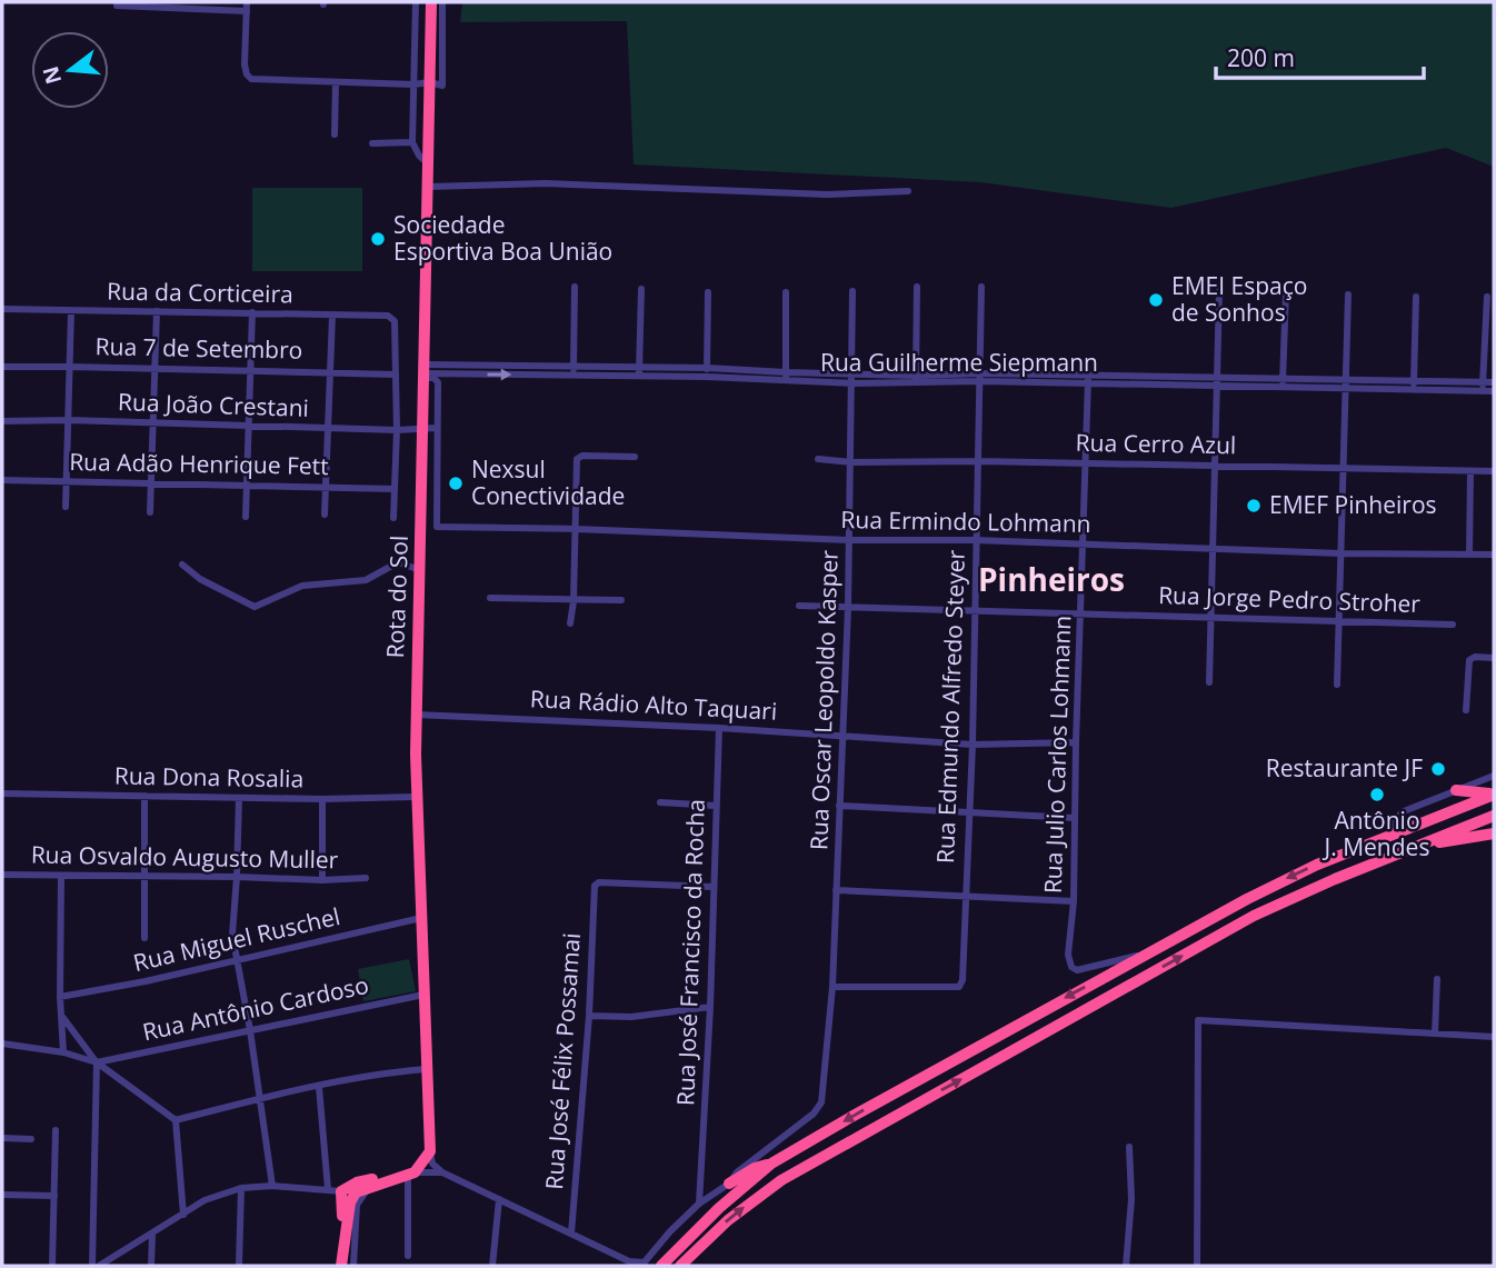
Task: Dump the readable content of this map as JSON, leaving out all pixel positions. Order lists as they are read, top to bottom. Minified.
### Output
{"streets":{"highway":["Rota do Sol"],"street":["Rua da Corticeira","Rua 7 de Setembro","Rua Guilherme Siepmann","Rua João Crestani","Rua Cerro Azul","Rua Adão Henrique Fett","Rua Ermindo Lohmann","Rua Jorge Pedro Stroher","Rua Oscar Leopoldo Kasper","Rua Rádio Alto Taquari","Rua Edmundo Alfredo Steyer","Rua Julio Carlos Lohmann","Rua Dona Rosalia","Rua Osvaldo Augusto Muller","Rua Miguel Ruschel","Rua José Francisco da Rocha","Rua Antônio Cardoso","Rua José Félix Possamai"]},"crossings":[["Rua da Corticeira","Rua 7 de Setembro"],["Rua Guilherme Siepmann","Rota do Sol"],["Rua Guilherme Siepmann","Rua Oscar Leopoldo Kasper"],["Rua Guilherme Siepmann","Rua Edmundo Alfredo Steyer"],["Rua Guilherme Siepmann","Rua Julio Carlos Lohmann"],["Rua João Crestani","Rota do Sol"],["Rua Cerro Azul","Rua Oscar Leopoldo Kasper"],["Rua Cerro Azul","Rua Edmundo Alfredo Steyer"],["Rua Cerro Azul","Rua Julio Carlos Lohmann"],["Rua Ermindo Lohmann","Rua Oscar Leopoldo Kasper"],["Rua Ermindo Lohmann","Rua Edmundo Alfredo Steyer"],["Rua Ermindo Lohmann","Rua Julio Carlos Lohmann"],["Rota do Sol","Rua Rádio Alto Taquari"],["Rota do Sol","Rua Dona Rosalia"],["Rota do Sol","Rua Miguel Ruschel"],["Rota do Sol","Rua Antônio Cardoso"],["Rua Jorge Pedro Stroher","Rua Oscar Leopoldo Kasper"],["Rua Jorge Pedro Stroher","Rua Edmundo Alfredo Steyer"],["Rua Jorge Pedro Stroher","Rua Julio Carlos Lohmann"],["Rua Oscar Leopoldo Kasper","Rua Rádio Alto Taquari"],["Rua Oscar Leopoldo Kasper","Rua Edmundo Alfredo Steyer"],["Rua Rádio Alto Taquari","Rua Edmundo Alfredo Steyer"],["Rua Rádio Alto Taquari","Rua Julio Carlos Lohmann"],["Rua Rádio Alto Taquari","Rua José Francisco da Rocha"],["Rua José Francisco da Rocha","Rua José Félix Possamai"]],"districts":["Pinheiros"],"places":["Sociedade Esportiva Boa União","EMEI Espaço de Sonhos","Nexsul Conectividade","EMEF Pinheiros","Restaurante JF","Antônio J. Mendes"],"scale_bar":"200 m","north":"left"}
